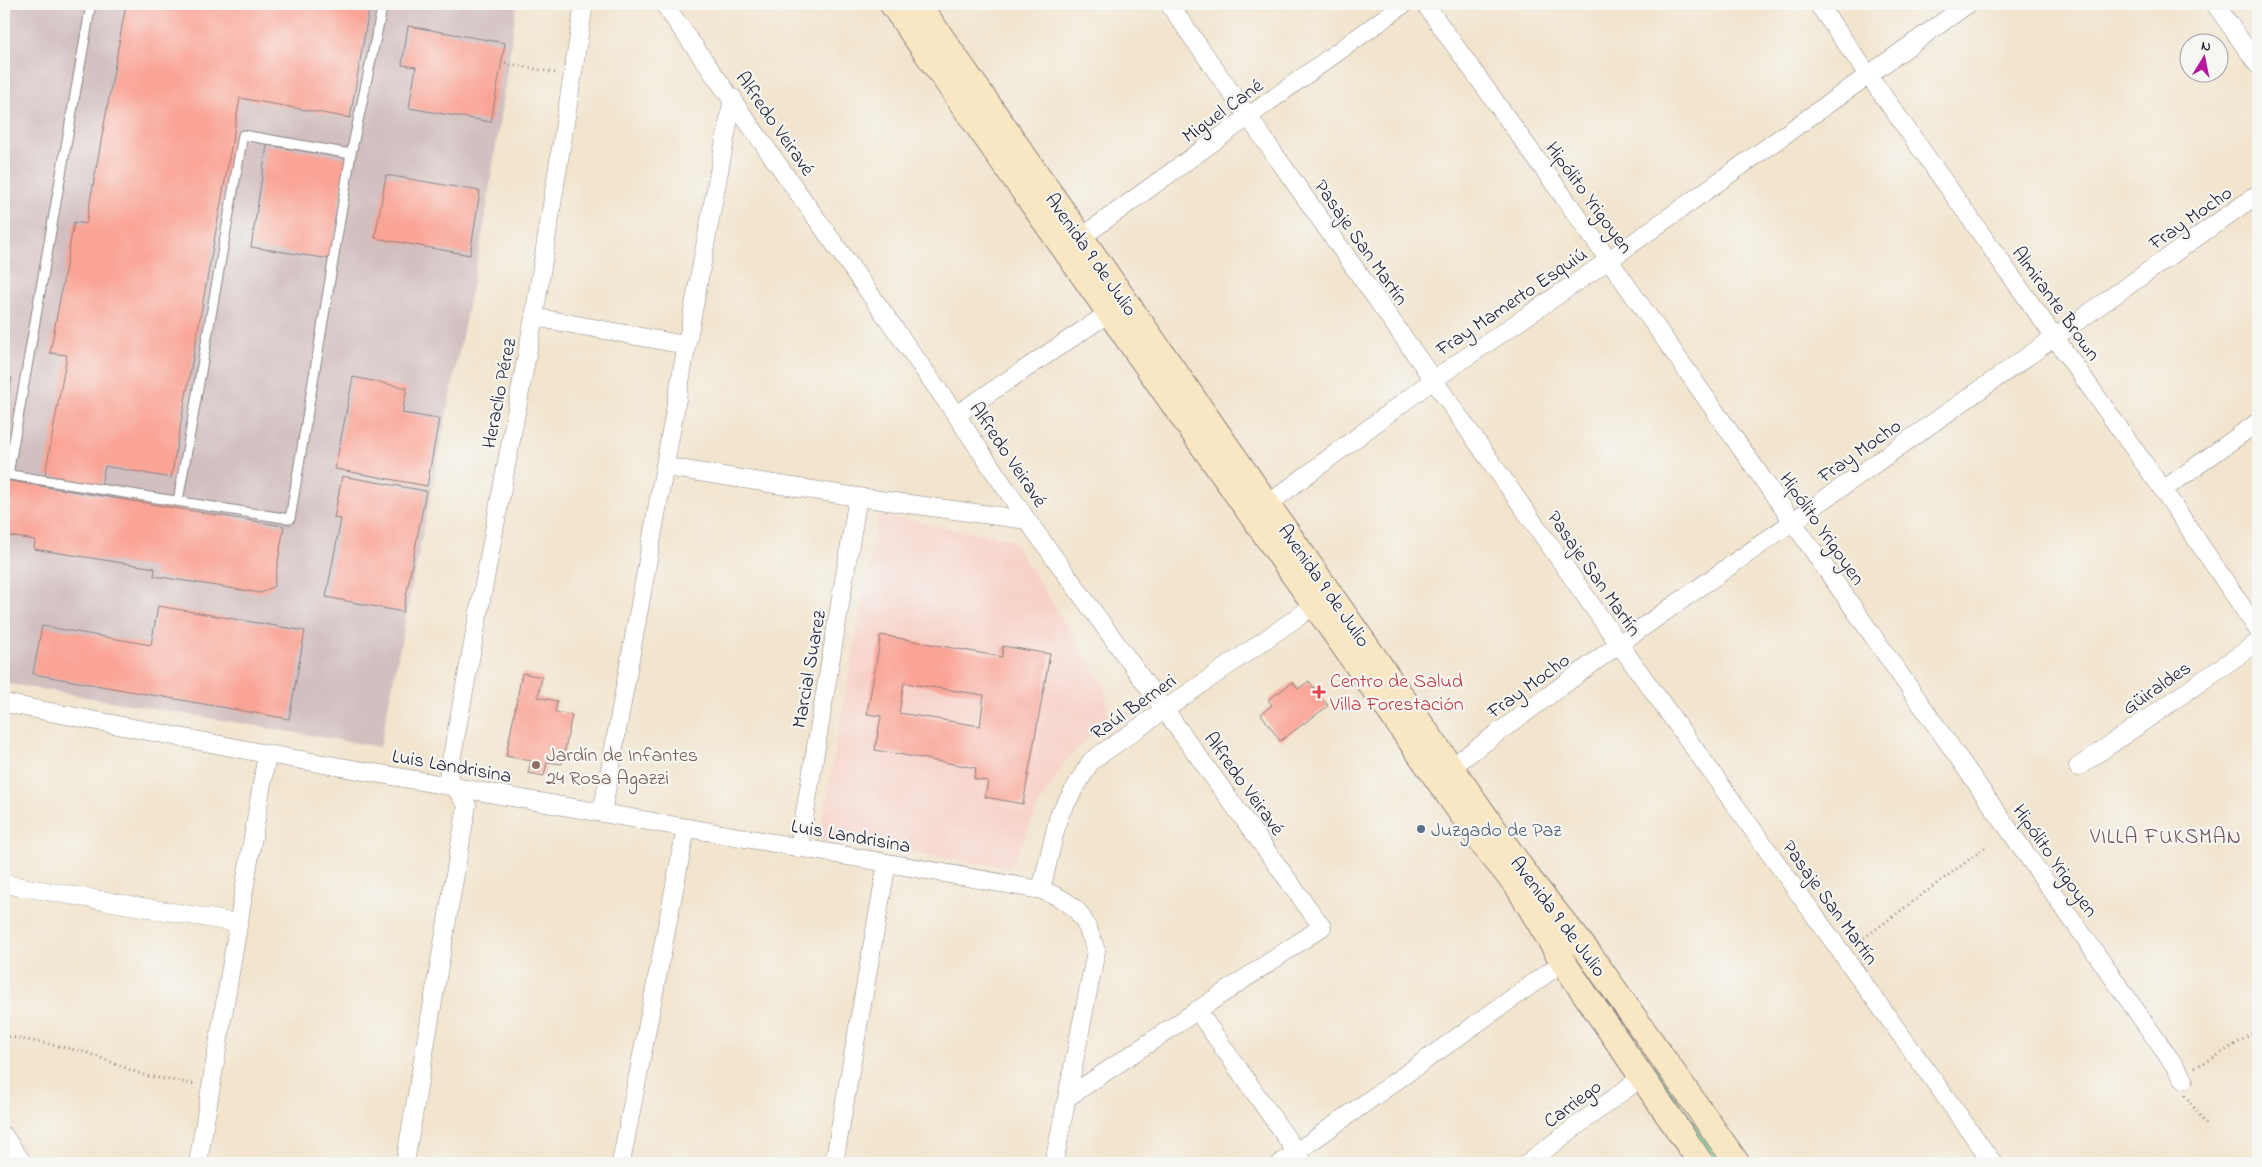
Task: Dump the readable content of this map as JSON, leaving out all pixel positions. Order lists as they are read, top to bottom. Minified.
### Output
{"streets":{"main road":["Avenida 9 de Julio"],"street":["Miguel Cané","Alfredo Veiravé","Hipólito Yrigoyen","Fray Mocho","Pasaje San Martín","Fray Mamerto Esquiú","Almirante Brown","Heraclio Pérez","Marcial Suarez","Güiraldes","Raúl Berneri","Luis Landrisina","Carriego"]},"crossings":[["Miguel Cané","Pasaje San Martín"],["Miguel Cané","Avenida 9 de Julio"],["Alfredo Veiravé","Raúl Berneri"],["Hipólito Yrigoyen","Fray Mocho"],["Hipólito Yrigoyen","Fray Mamerto Esquiú"],["Fray Mocho","Pasaje San Martín"],["Fray Mocho","Avenida 9 de Julio"],["Fray Mocho","Almirante Brown"],["Pasaje San Martín","Fray Mamerto Esquiú"],["Avenida 9 de Julio","Fray Mamerto Esquiú"],["Avenida 9 de Julio","Raúl Berneri"],["Avenida 9 de Julio","Carriego"],["Fray Mamerto Esquiú","Almirante Brown"],["Heraclio Pérez","Luis Landrisina"],["Marcial Suarez","Luis Landrisina"],["Raúl Berneri","Luis Landrisina"]],"districts":["VILLA FUKSMAN"],"places":{"health":["Centro de Salud Villa Forestación"],"other":["Jardín de Infantes 24 Rosa Agazzi","Juzgado de Paz"]},"north":"top"}
